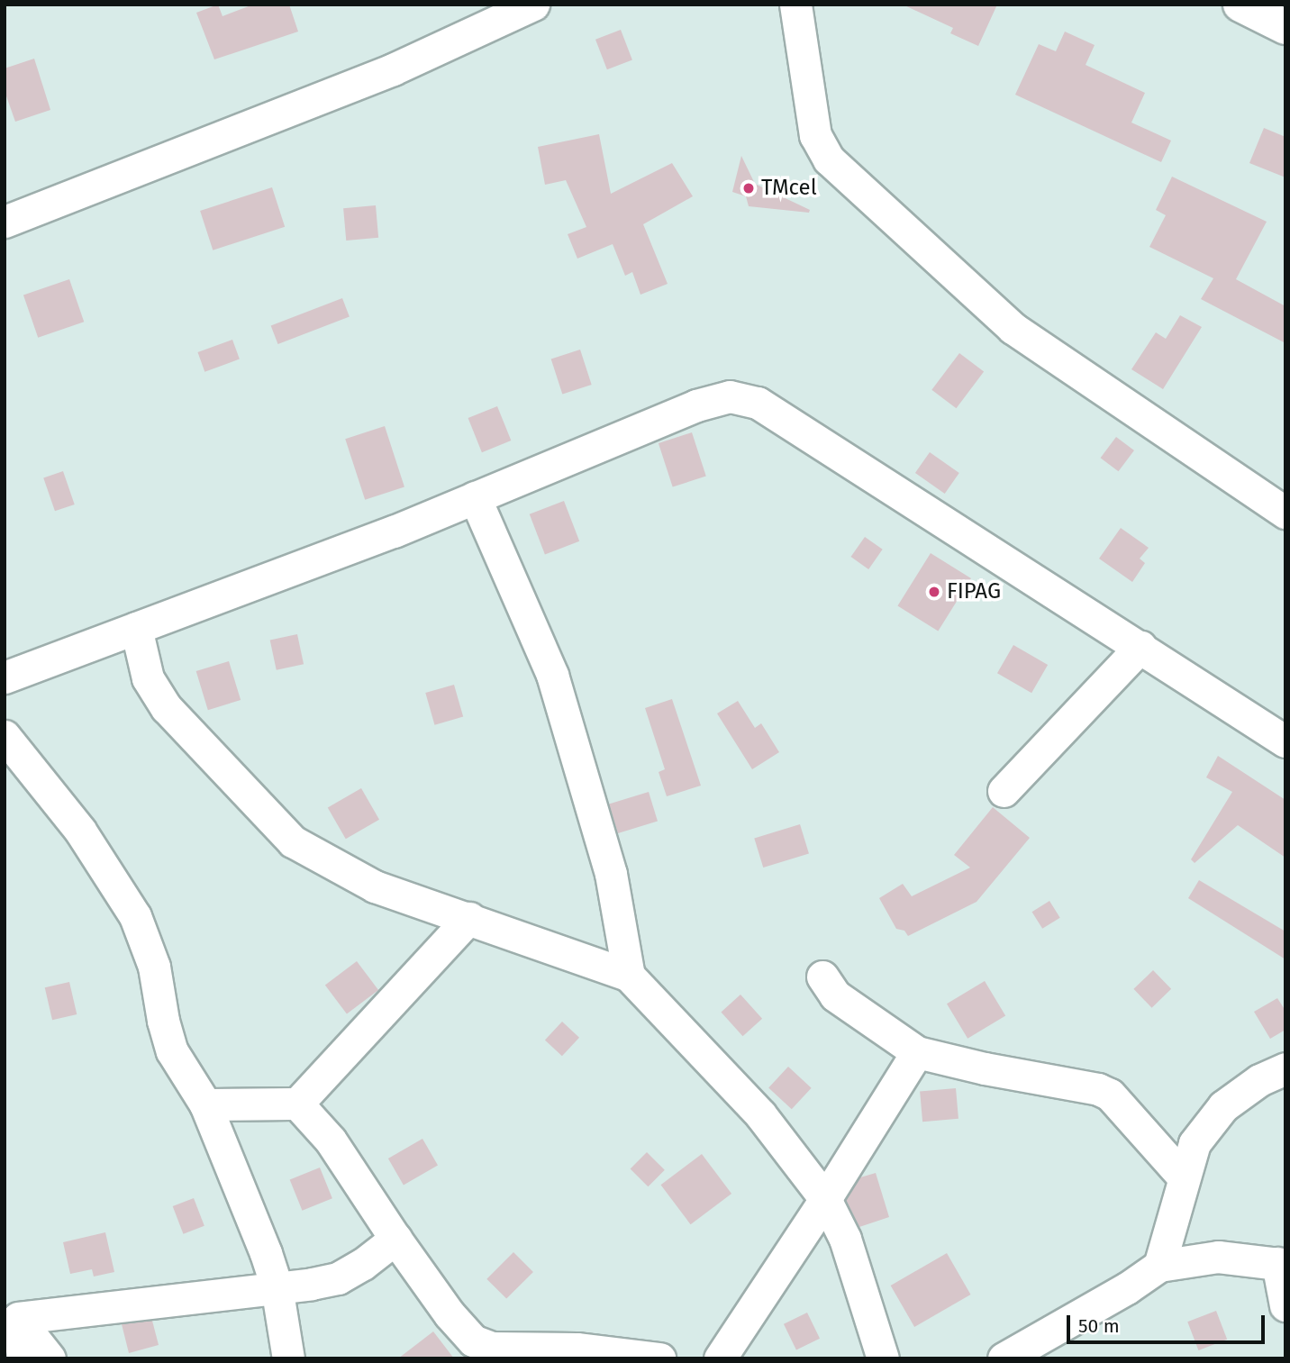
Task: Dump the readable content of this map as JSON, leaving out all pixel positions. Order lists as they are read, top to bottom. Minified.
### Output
{"places":["TMcel","FIPAG"],"scale_bar":"50 m"}
